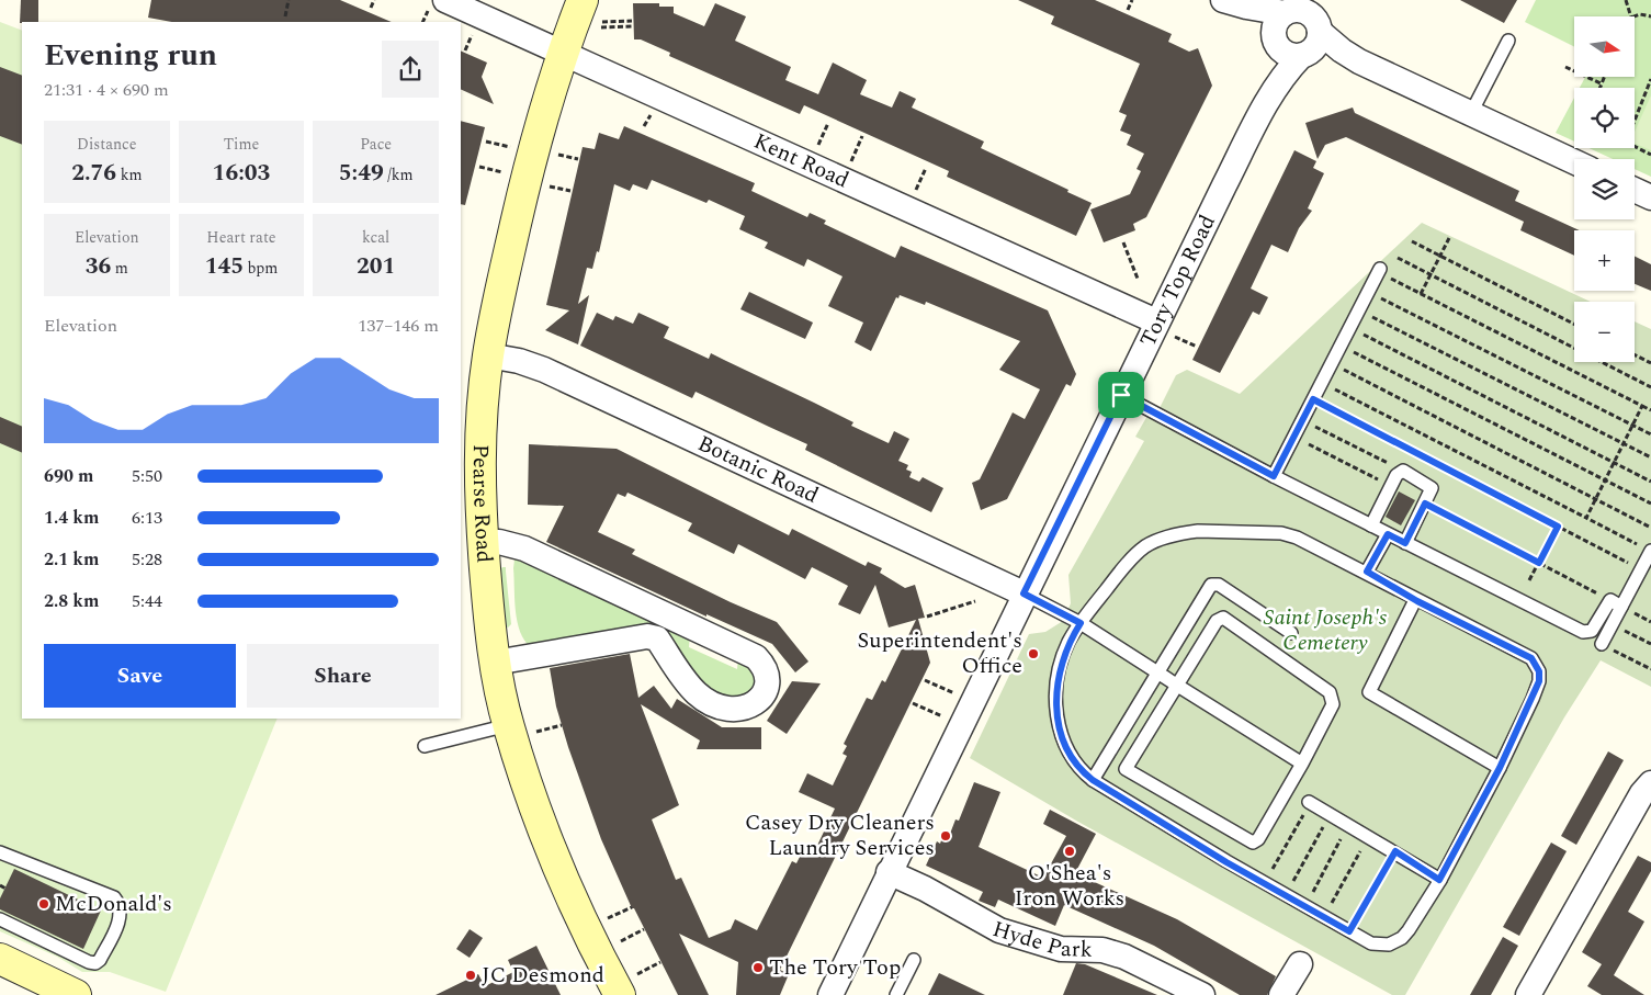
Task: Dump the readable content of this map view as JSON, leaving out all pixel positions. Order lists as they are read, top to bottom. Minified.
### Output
{"streets":{"street":["Kent Road","Tory Top Road","Botanic Road","Pearse Road","Hyde Park"]},"crossings":[["Kent Road","Tory Top Road"],["Kent Road","Pearse Road"],["Tory Top Road","Botanic Road"],["Tory Top Road","Hyde Park"],["Botanic Road","Pearse Road"]],"parks":["Saint Joseph's Cemetery"],"places":["Superintendent's Office","Casey Dry Cleaners Laundry Services","O'Shea's Iron Works","McDonald's","The Tory Top","JC Desmond"],"north":"right","page":{"map_buttons":["+","−"],"heading":["Evening run","21:31 · 4 × 690 m"],"stats":[["Distance","2.76 km"],["Time","16:03"],["Pace","5:49 /km"],["Elevation","36 m"],["Heart rate","145 bpm"],["kcal","201"]],"chart":["Elevation","137–146 m"],"list":[{"name":"690 m","note":"5:50"},{"name":"1.4 km","note":"6:13"},{"name":"2.1 km","note":"5:28"},{"name":"2.8 km","note":"5:44"}],"buttons":["Save","Share"]}}
